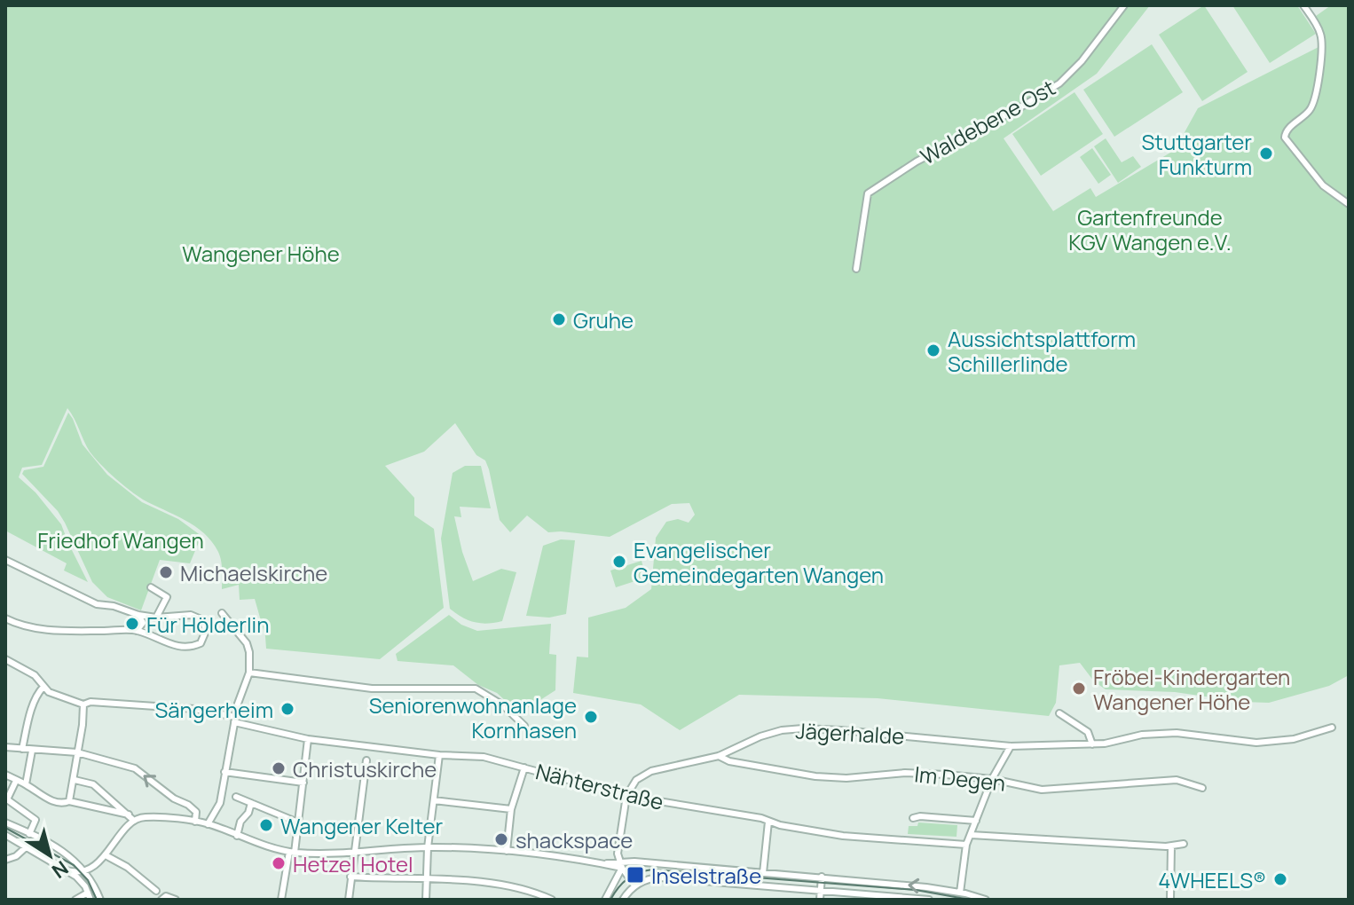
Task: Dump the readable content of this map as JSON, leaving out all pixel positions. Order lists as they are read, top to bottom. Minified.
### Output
{"streets":{"street":["Waldebene Ost","Jägerhalde","Im Degen","Nähterstraße"]},"crossings":[["Jägerhalde","Im Degen"],["Jägerhalde","Nähterstraße"]],"parks":["Gartenfreunde KGV Wangen e.V.","Wangener Höhe","Friedhof Wangen"],"places":{"other":["Stuttgarter Funkturm","Gruhe","Aussichtsplattform Schillerlinde","Evangelischer Gemeindegarten Wangen","Michaelskirche","Für Hölderlin","Fröbel-Kindergarten Wangener Höhe","Sängerheim","Seniorenwohnanlage Kornhasen","Christuskirche","Wangener Kelter","shackspace","Hetzel Hotel","4WHEELS®"],"transit":["Inselstraße"]},"north":"bottom right"}
